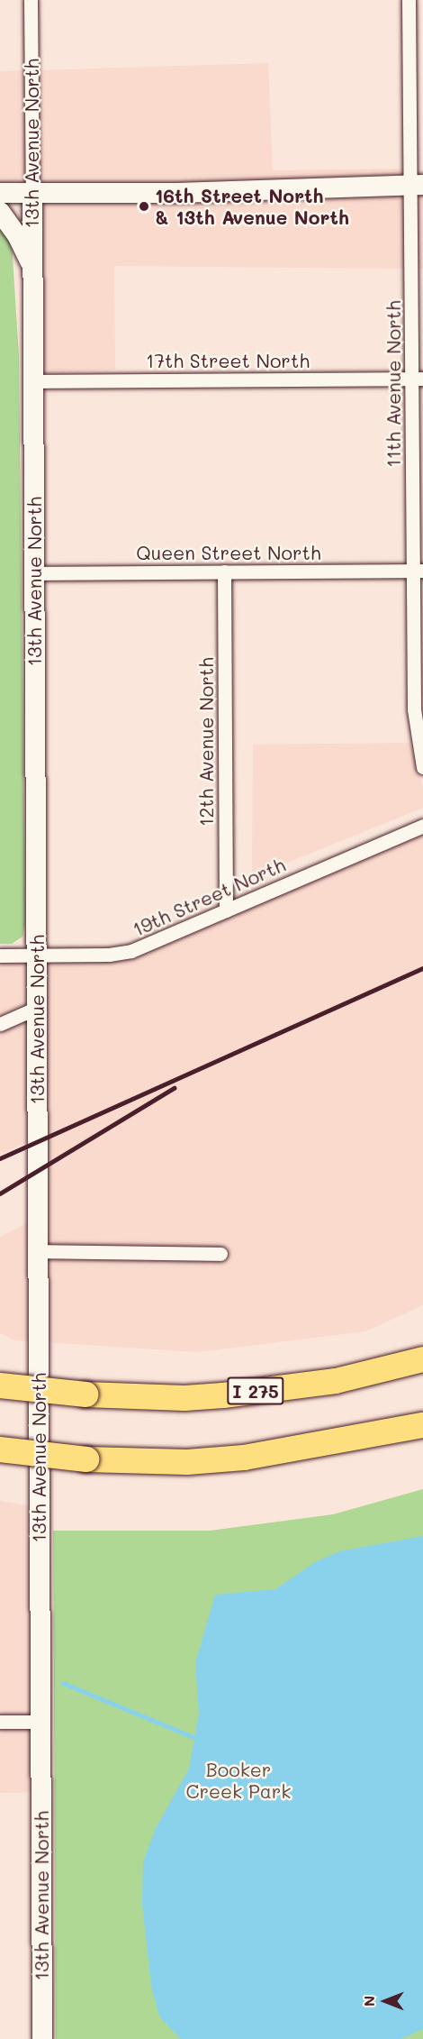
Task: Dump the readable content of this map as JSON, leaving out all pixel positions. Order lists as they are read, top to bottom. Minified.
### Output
{"streets":{"highway":["I 275"],"street":["13th Avenue North","17th Street North","11th Avenue North","Queen Street North","12th Avenue North","19th Street North"]},"crossings":[["13th Avenue North","17th Street North"],["13th Avenue North","Queen Street North"],["13th Avenue North","19th Street North"],["17th Street North","11th Avenue North"],["11th Avenue North","Queen Street North"],["Queen Street North","12th Avenue North"],["12th Avenue North","19th Street North"]],"parks":["Booker Creek Park"],"places":["16th Street North & 13th Avenue North"],"north":"left"}
